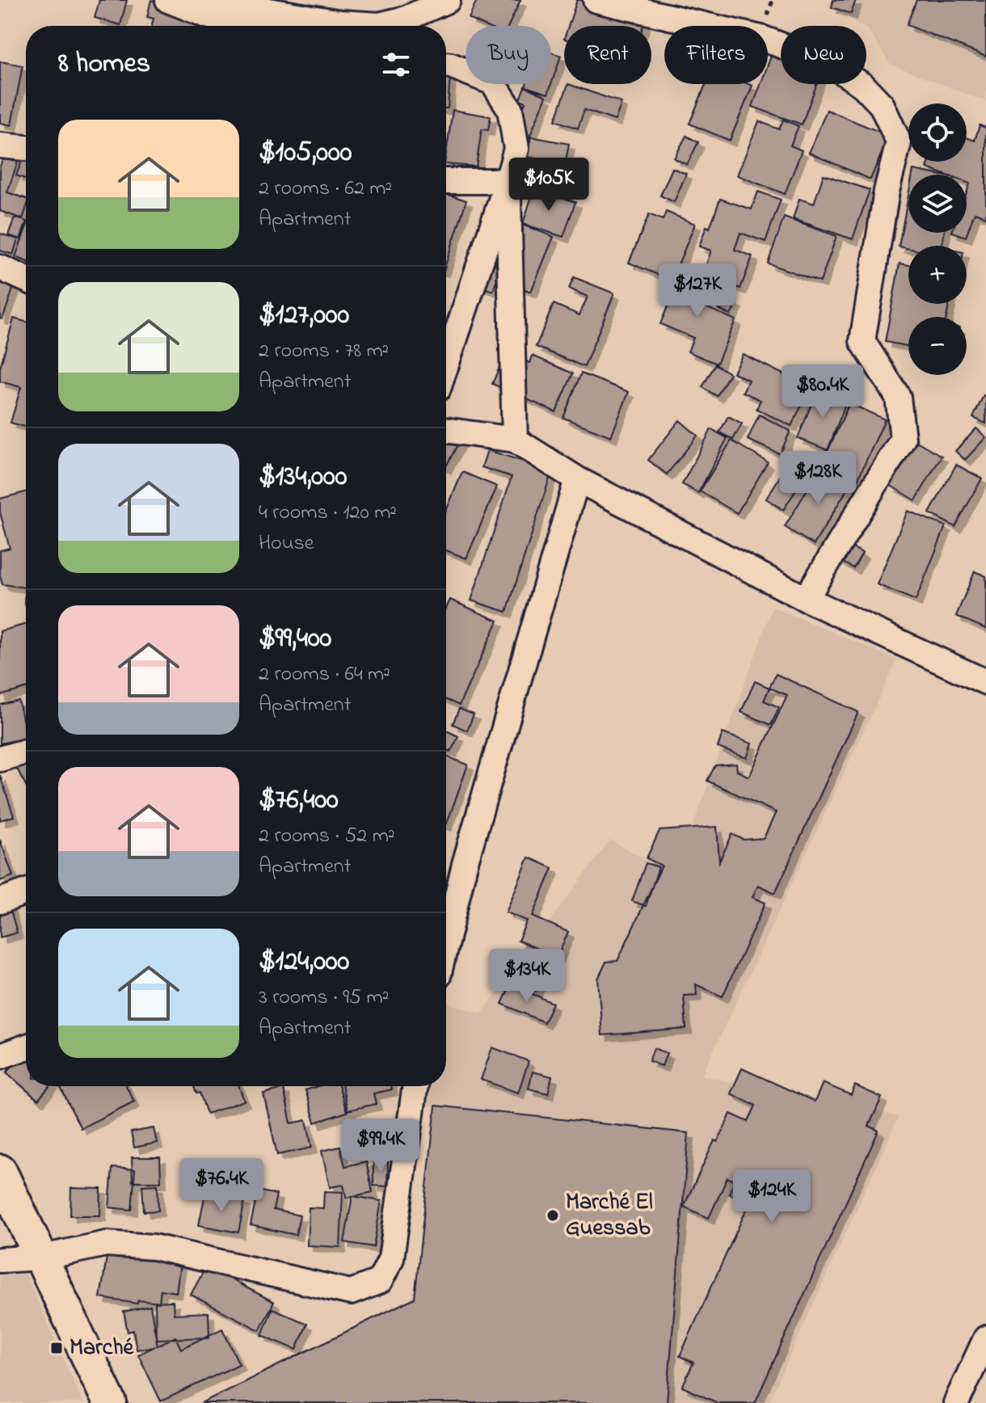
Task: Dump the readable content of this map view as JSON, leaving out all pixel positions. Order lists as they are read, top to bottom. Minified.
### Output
{"places":{"other":["Marché El Guessab"],"transit":["Marché"]},"page":{"chip":["Buy","Rent","Filters","New"],"heading":"8 homes","map_buttons":["+","−"],"list":[{"name":"$105,000","note":"2 rooms · 62 m² · Apartment"},{"name":"$127,000","note":"2 rooms · 78 m² · Apartment"},{"name":"$134,000","note":"4 rooms · 120 m² · House"},{"name":"$99,400","note":"2 rooms · 64 m² · Apartment"},{"name":"$76,400","note":"2 rooms · 52 m² · Apartment"},{"name":"$124,000","note":"3 rooms · 95 m² · Apartment"}],"price":["$105K","$127K","$80.4K","$128K","$134K","$99.4K","$76.4K","$124K"]}}
